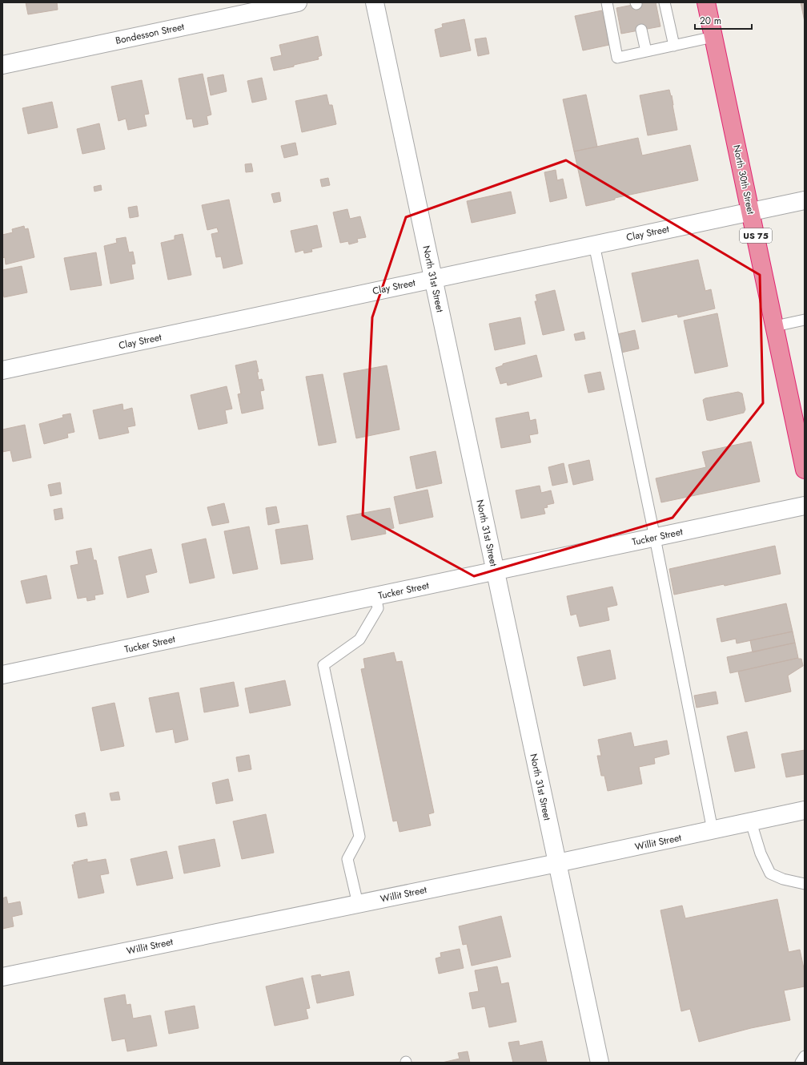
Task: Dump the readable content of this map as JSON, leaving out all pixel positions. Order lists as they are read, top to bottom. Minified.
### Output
{"streets":{"highway":["North 30th Street","US 75"],"street":["Bondesson Street","Clay Street","North 31st Street","Tucker Street","Willit Street"]},"crossings":[["North 30th Street","Clay Street"],["Clay Street","North 31st Street"],["North 31st Street","Tucker Street"],["North 31st Street","Willit Street"]],"scale_bar":"20 m"}
